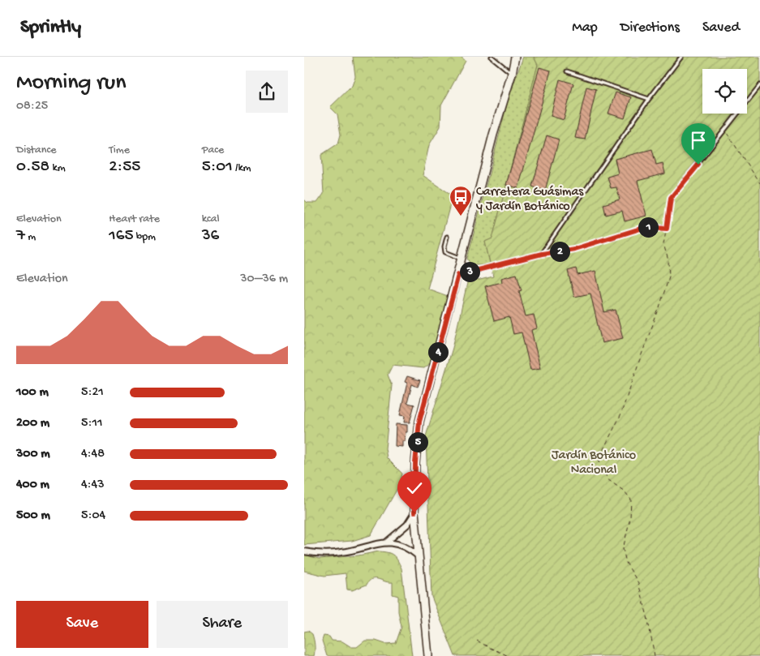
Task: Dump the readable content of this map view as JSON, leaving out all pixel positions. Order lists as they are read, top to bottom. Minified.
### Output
{"parks":["Jardín Botánico Nacional"],"places":{"bus stop":["Carretera Guásimas y Jardín Botánico"]},"page":{"header":"Sprintly","nav":["Map","Directions","Saved"],"heading":["Morning run","08:25"],"stats":[["Distance","0.58 km"],["Time","2:55"],["Pace","5:01 /km"],["Elevation","7 m"],["Heart rate","165 bpm"],["kcal","36"]],"pins":["1","2","3","4","5"],"chart":["Elevation","30–36 m"],"list":[{"name":"100 m","note":"5:21"},{"name":"200 m","note":"5:11"},{"name":"300 m","note":"4:48"},{"name":"400 m","note":"4:43"},{"name":"500 m","note":"5:04"}],"buttons":["Save","Share"]}}
